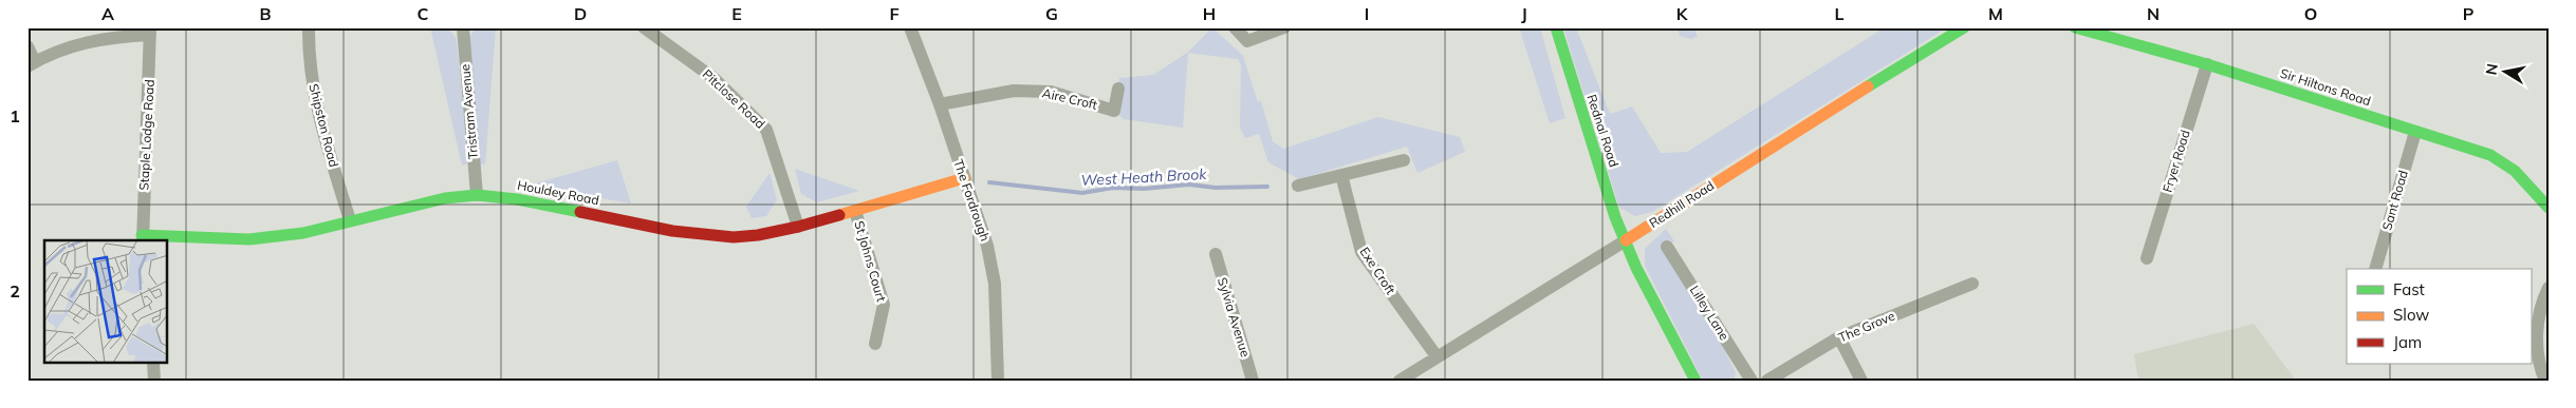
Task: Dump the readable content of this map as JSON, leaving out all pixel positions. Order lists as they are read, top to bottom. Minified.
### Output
{"streets":{"street":["Sir Hiltons Road","Pitclose Road","Aire Croft","Tristram Avenue","Shipston Road","Rednal Road","Staple Lodge Road","Fryer Road","Houldey Road","The Fordrough","Sant Road","Redhill Road","St Johns Court","Exe Croft","Lilley Lane","Sylvia Avenue","The Grove"]},"crossings":[["Sir Hiltons Road","Fryer Road"],["Sir Hiltons Road","Sant Road"],["Pitclose Road","Houldey Road"],["Aire Croft","The Fordrough"],["Tristram Avenue","Houldey Road"],["Shipston Road","Houldey Road"],["Rednal Road","Redhill Road"],["Staple Lodge Road","Houldey Road"],["Houldey Road","The Fordrough"],["Houldey Road","St Johns Court"],["Redhill Road","Exe Croft"]],"water":["West Heath Brook"],"legend":["Fast","Slow","Jam"],"north":"left","grid":{"columns":["A","B","C","D","E","F","G","H","I","J","K","L","M","N","O","P"],"rows":["1","2"]}}
